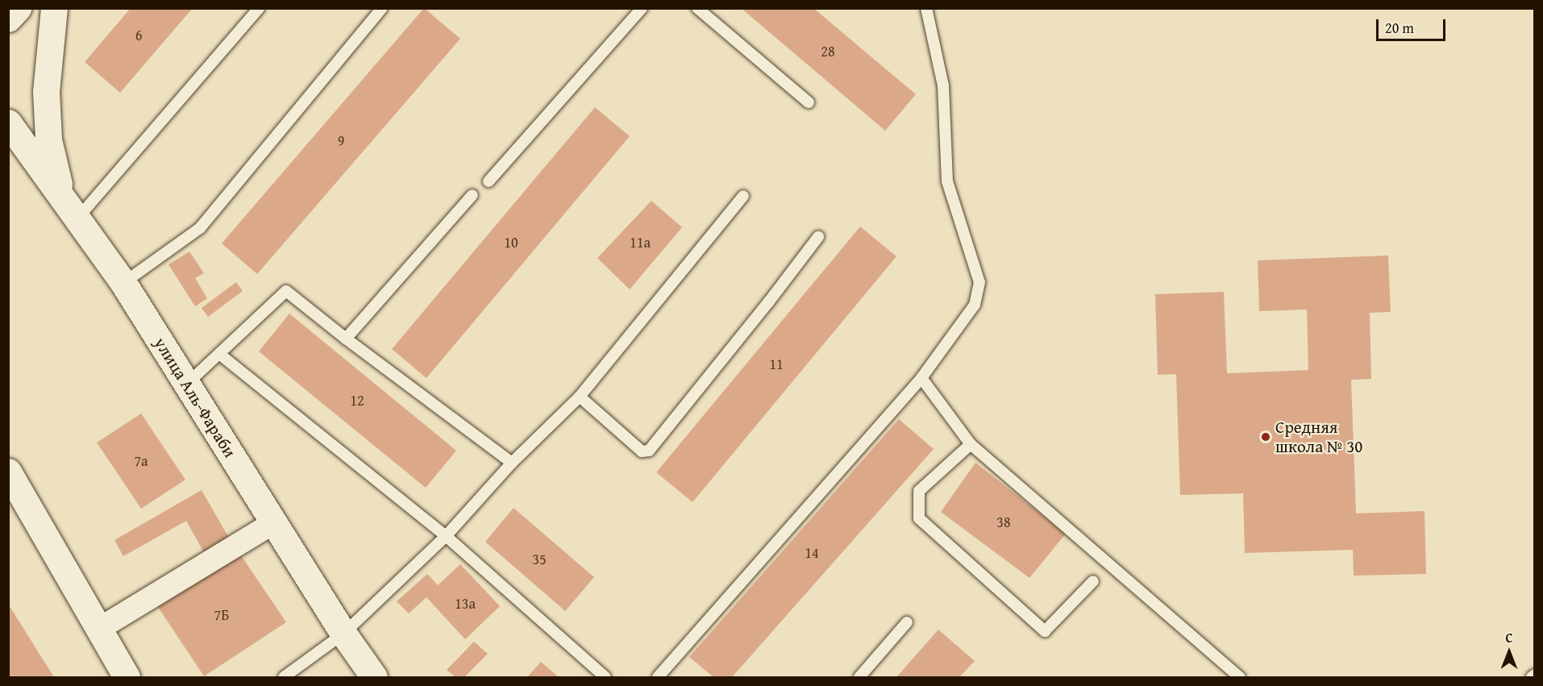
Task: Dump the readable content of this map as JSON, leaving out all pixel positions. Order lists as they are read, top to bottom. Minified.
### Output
{"streets":{"main road":["улица Аль-Фараби"]},"places":["Средняя школа № 30"],"house_numbers":["6","28","9","10","11а","11","12","7а","38","14","35","13а","7Б"],"scale_bar":"20 m","north":"top"}
